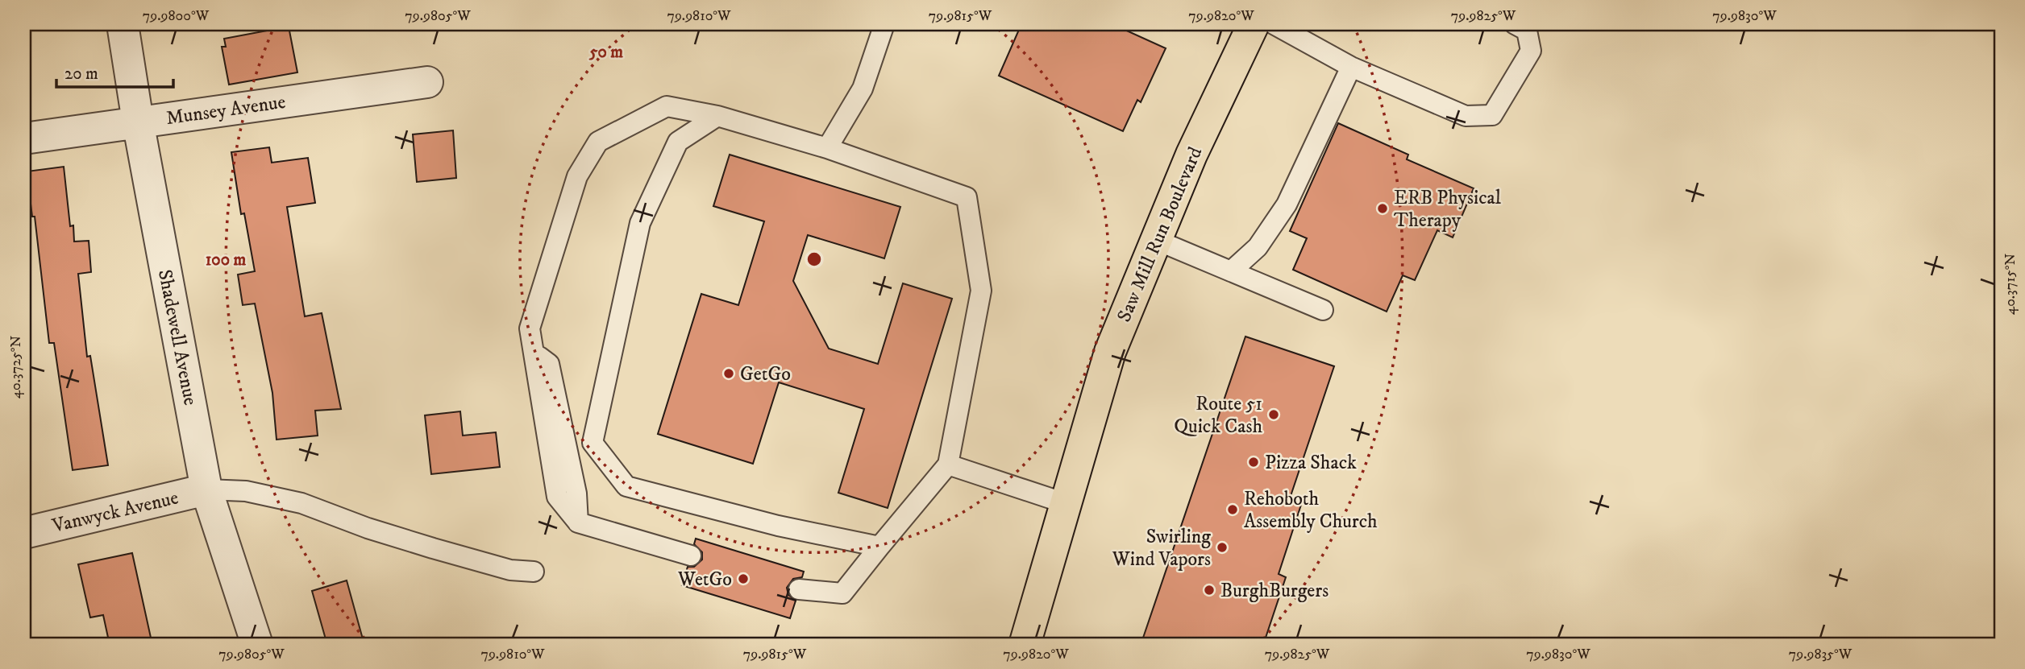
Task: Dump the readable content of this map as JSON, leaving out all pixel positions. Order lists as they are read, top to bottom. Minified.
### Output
{"streets":{"highway":["Saw Mill Run Boulevard"],"street":["Munsey Avenue","Shadewell Avenue","Vanwyck Avenue"]},"crossings":[["Munsey Avenue","Shadewell Avenue"],["Shadewell Avenue","Vanwyck Avenue"]],"places":["ERB Physical Therapy","GetGo","Route 51 Quick Cash","Pizza Shack","Rehoboth Assembly Church","Swirling Wind Vapors","WetGo","BurghBurgers"],"scale_bar":"20 m","coordinates":["79.9800°W","79.9805°W","79.9810°W","79.9815°W","79.9820°W","79.9825°W","79.9830°W","40.3715°N","40.3725°N","79.9835°W"],"rings":["50 m","100 m"]}
